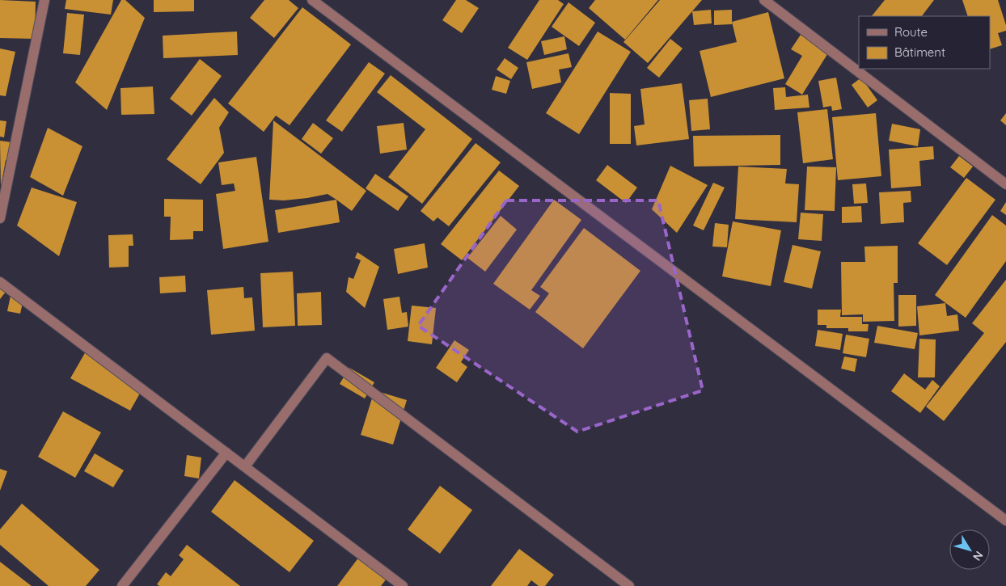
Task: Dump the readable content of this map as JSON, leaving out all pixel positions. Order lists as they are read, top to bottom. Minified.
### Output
{"legend":["Route","Bâtiment"],"north":"bottom right"}
